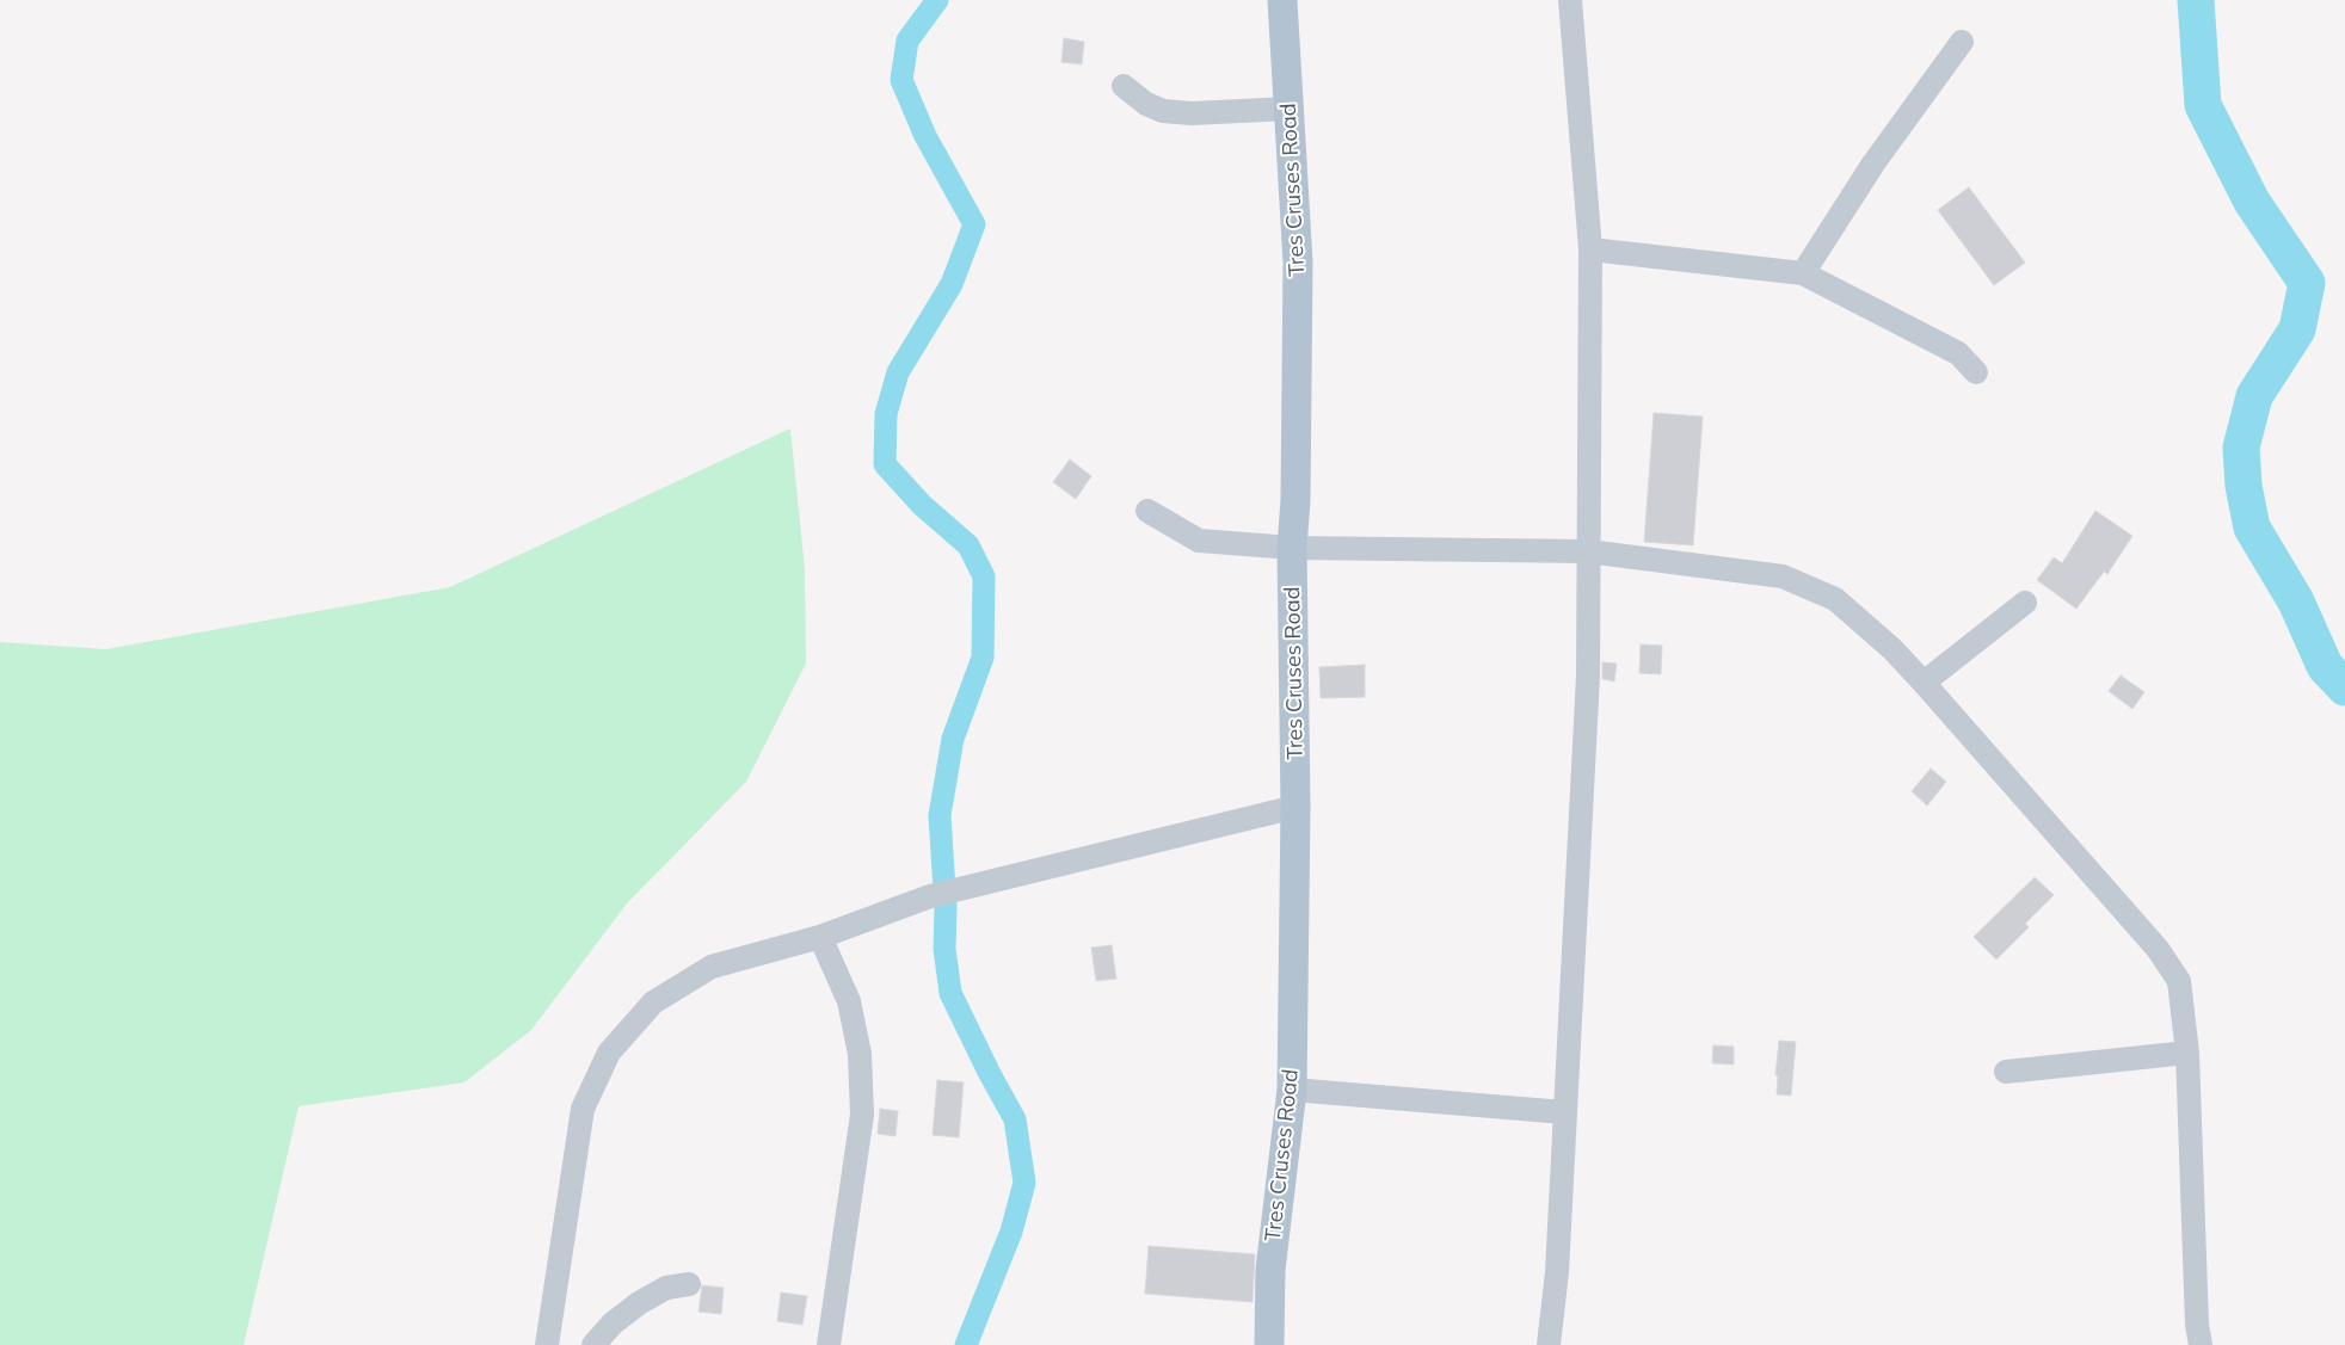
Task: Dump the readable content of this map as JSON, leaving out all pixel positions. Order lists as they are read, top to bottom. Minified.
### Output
{"streets":{"main road":["Tres Cruses Road"]}}
